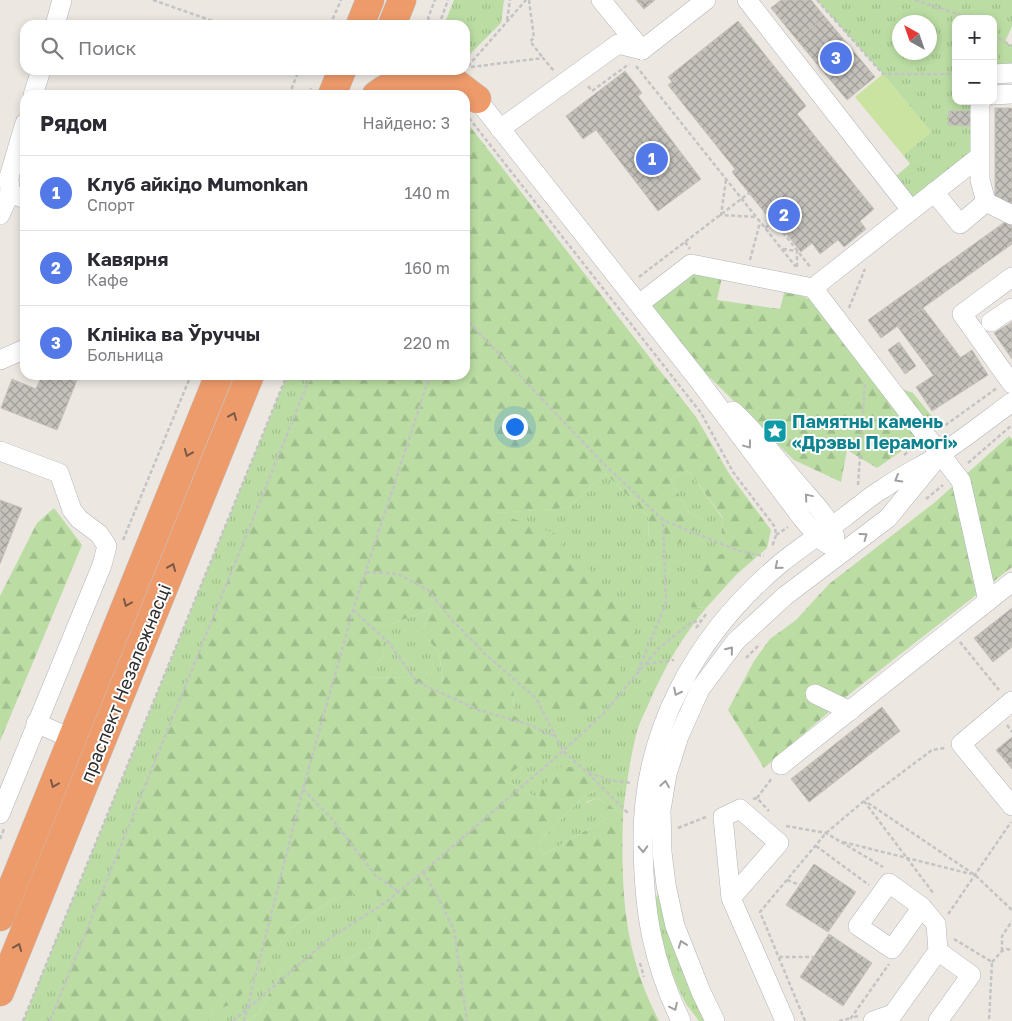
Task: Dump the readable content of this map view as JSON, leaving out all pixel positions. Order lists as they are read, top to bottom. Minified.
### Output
{"streets":{"highway":["праспект Незалежнасці"]},"places":{"place":["Памятны камень «Дрэвы Перамогі»"]},"north":"top left","page":{"map_buttons":["+","−"],"search":"Поиск","pins":["3","1","2"],"heading":["Рядом","Найдено: 3"],"list":[{"mark":"1","name":"Клуб айкідо Mumonkan","note":"Спорт","value":"140 m"},{"mark":"2","name":"Кавярня","note":"Кафе","value":"160 m"},{"mark":"3","name":"Клініка ва Ўруччы","note":"Больница","value":"220 m"}]}}
